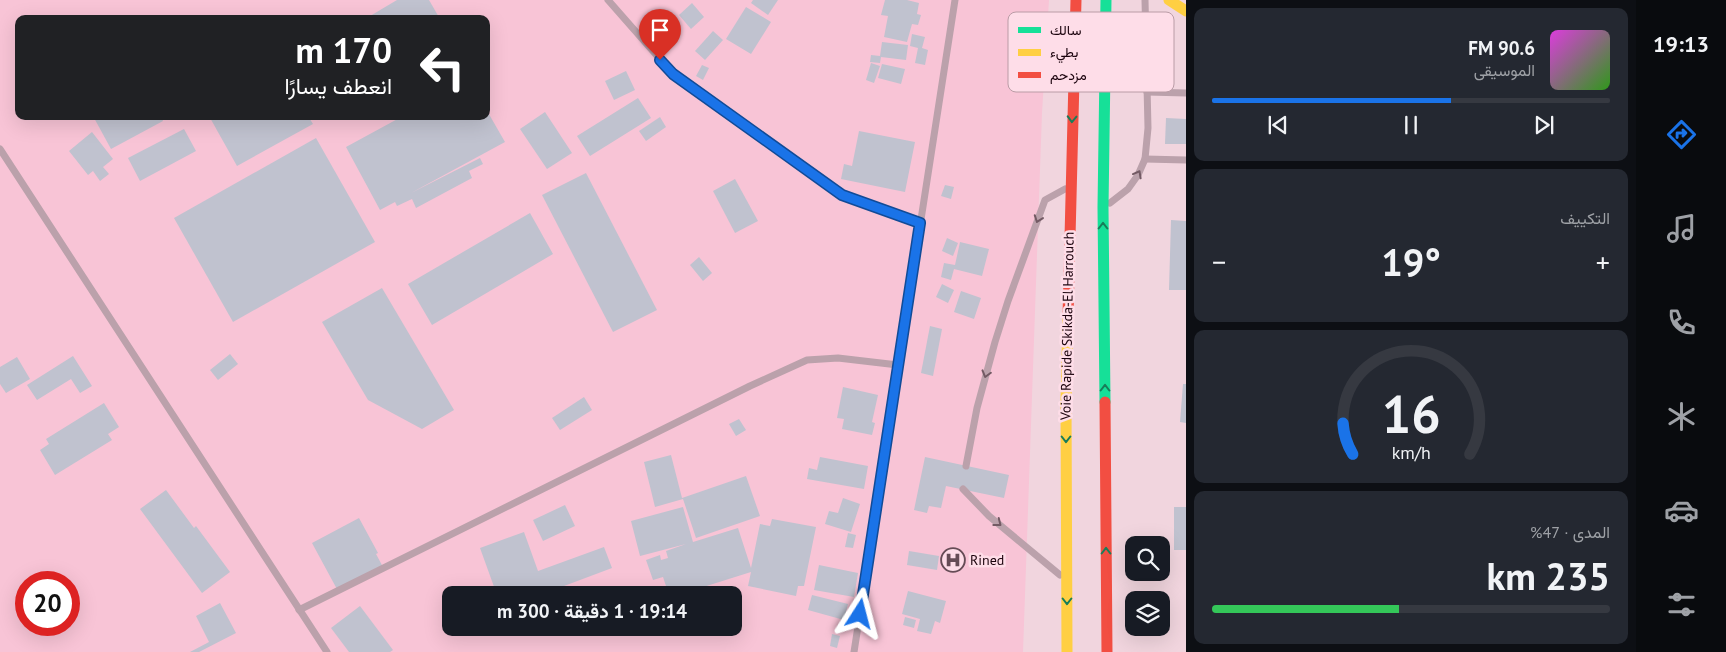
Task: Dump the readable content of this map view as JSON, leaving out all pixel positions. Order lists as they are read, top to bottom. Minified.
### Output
{"streets":{"highway":["Voie Rapide Skikda-El Harrouch"]},"places":{"hospital":["Rined"]},"legend":["سالك","بطيء","مزدحم"],"page":{"tabs":"19:13","turn":["170 m","انعطف يسارًا"],"song":["90.6 FM","الموسيقى"],"tile":["التكييف",["المدى · 47%","235 km"]],"heat":["−","19°","+"],"limit":"20","trip":"19:14 · 1 دقيقة · 300 m","gauge":["16","km/h"]}}
